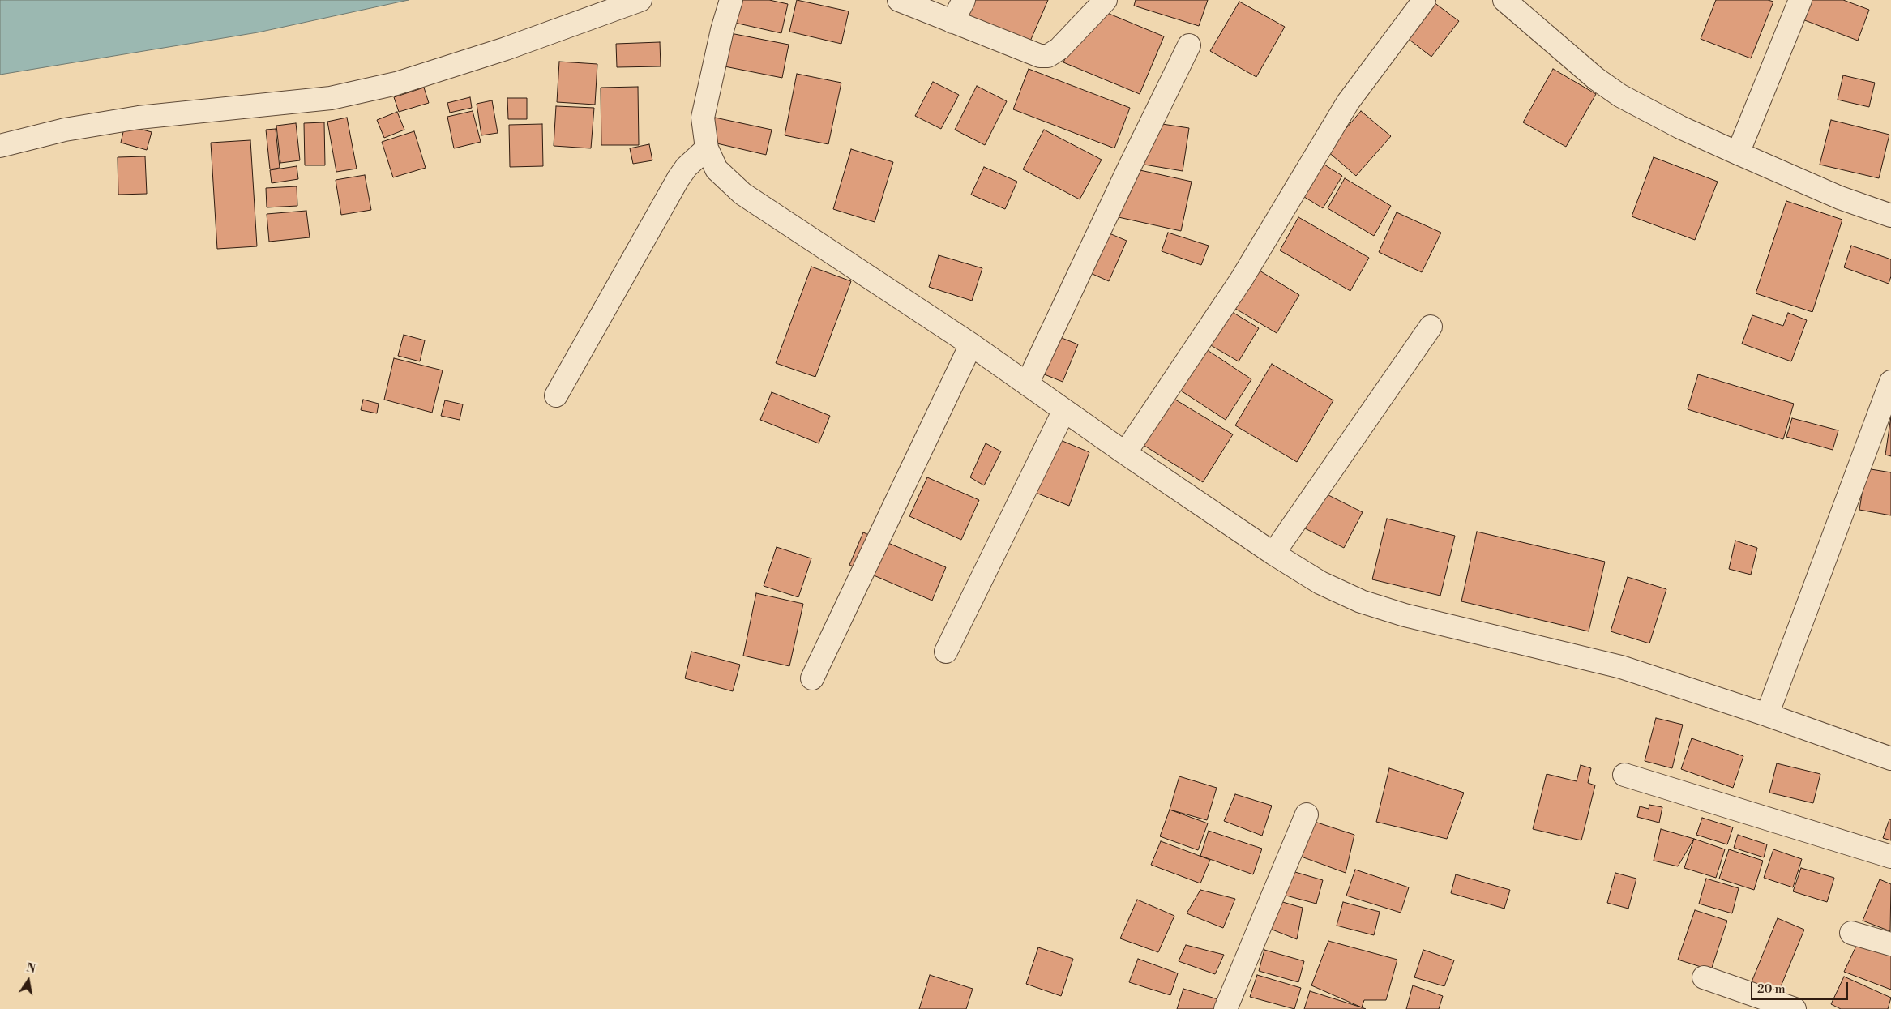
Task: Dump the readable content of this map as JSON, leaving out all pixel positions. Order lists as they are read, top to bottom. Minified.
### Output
{"scale_bar":"20 m","north":"top"}
